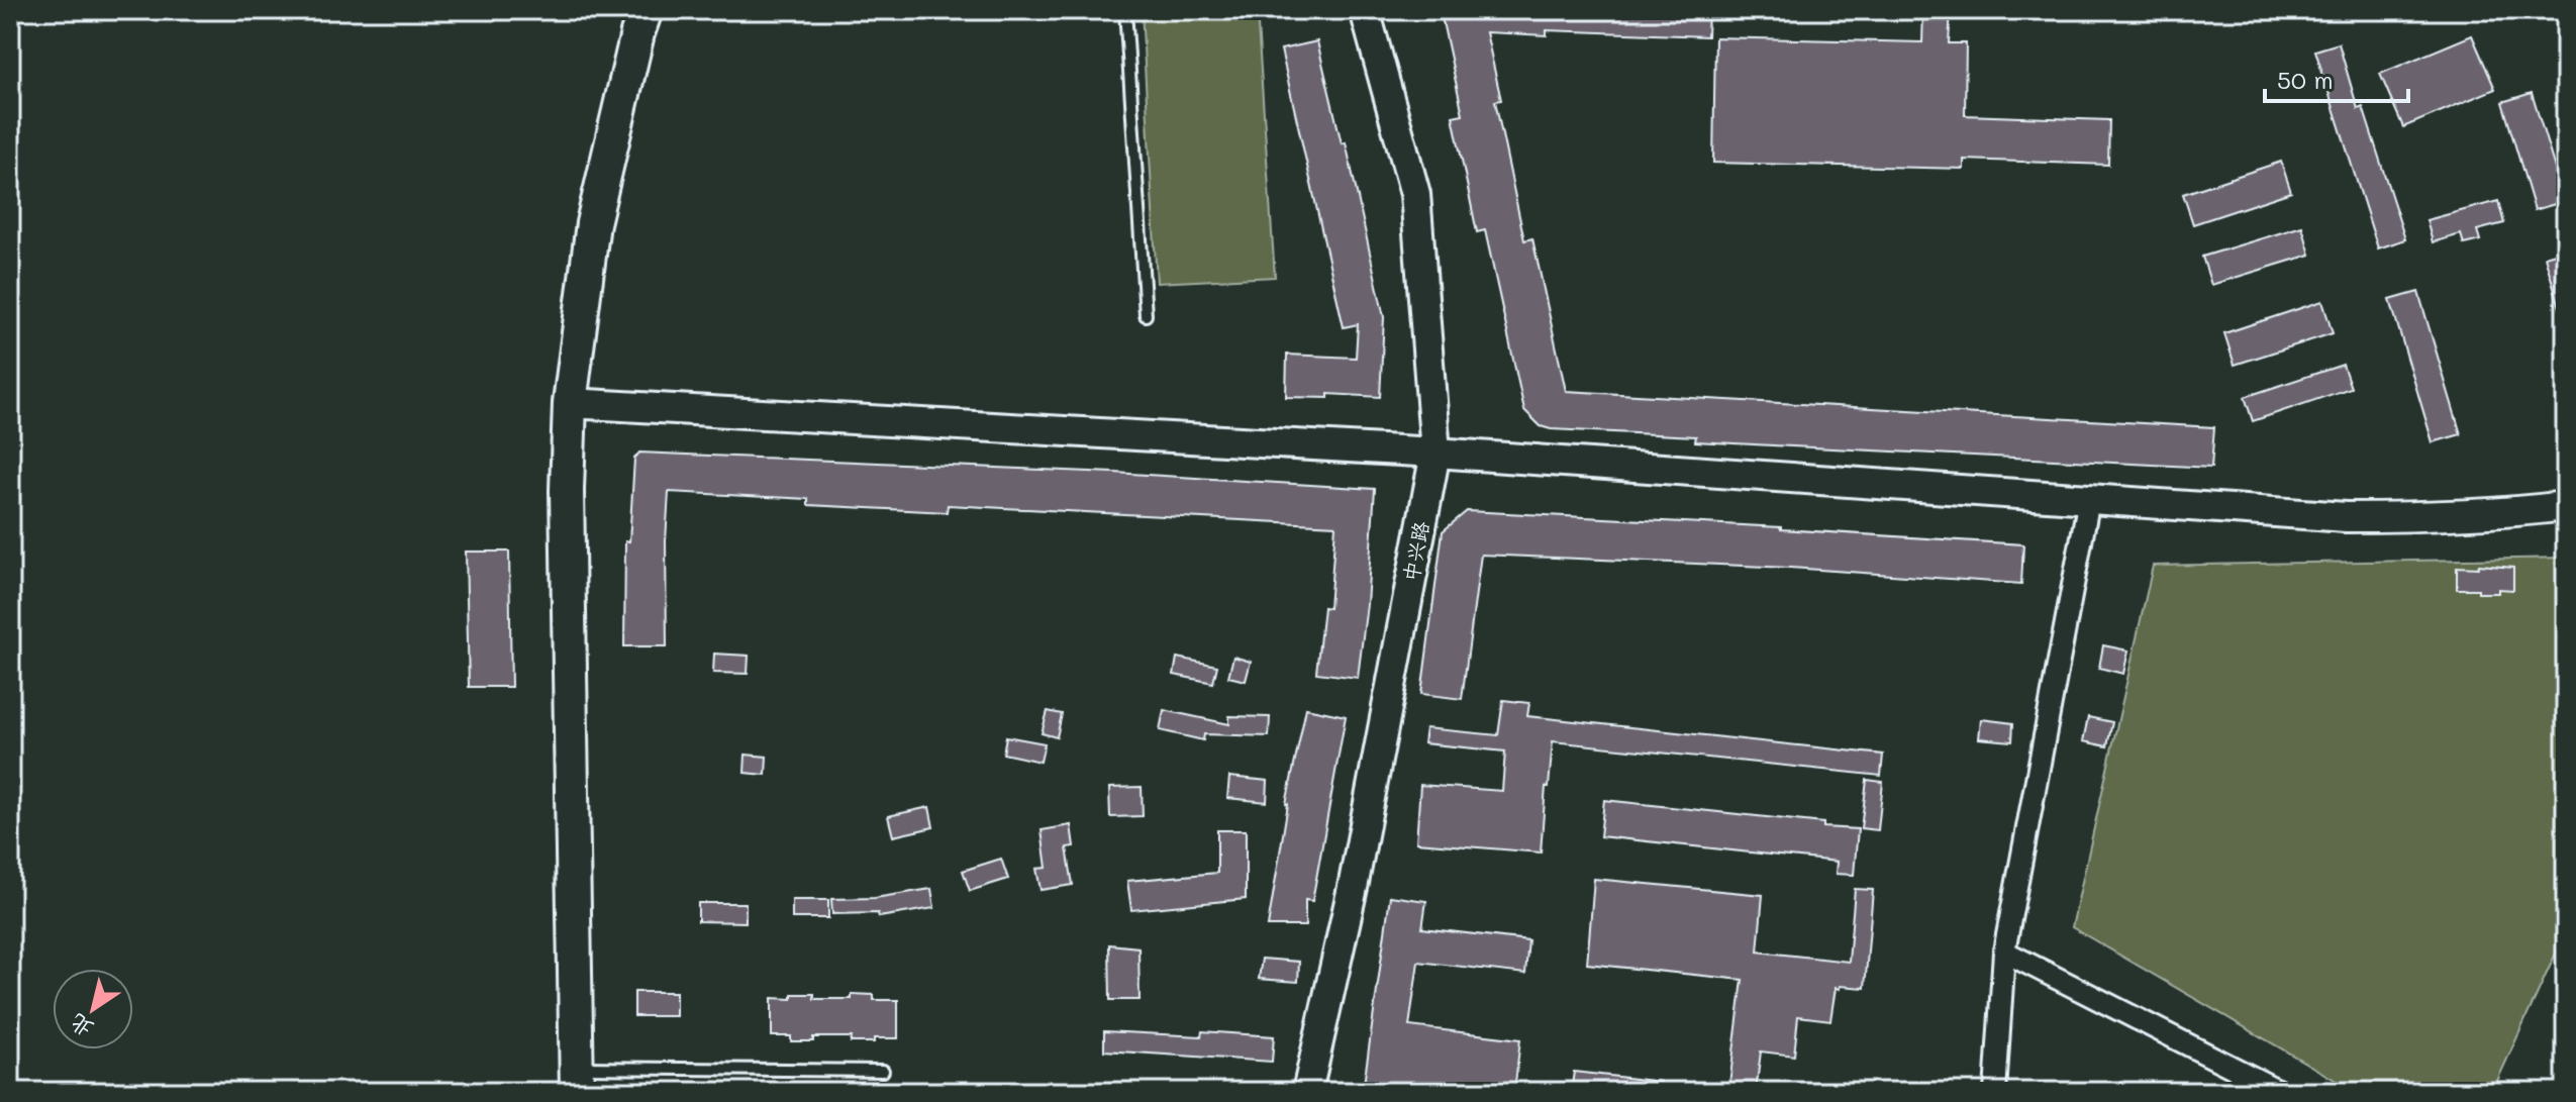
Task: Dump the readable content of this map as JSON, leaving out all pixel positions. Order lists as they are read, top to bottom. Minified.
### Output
{"streets":{"main road":["中兴路"]},"scale_bar":"50 m","north":"bottom left"}
